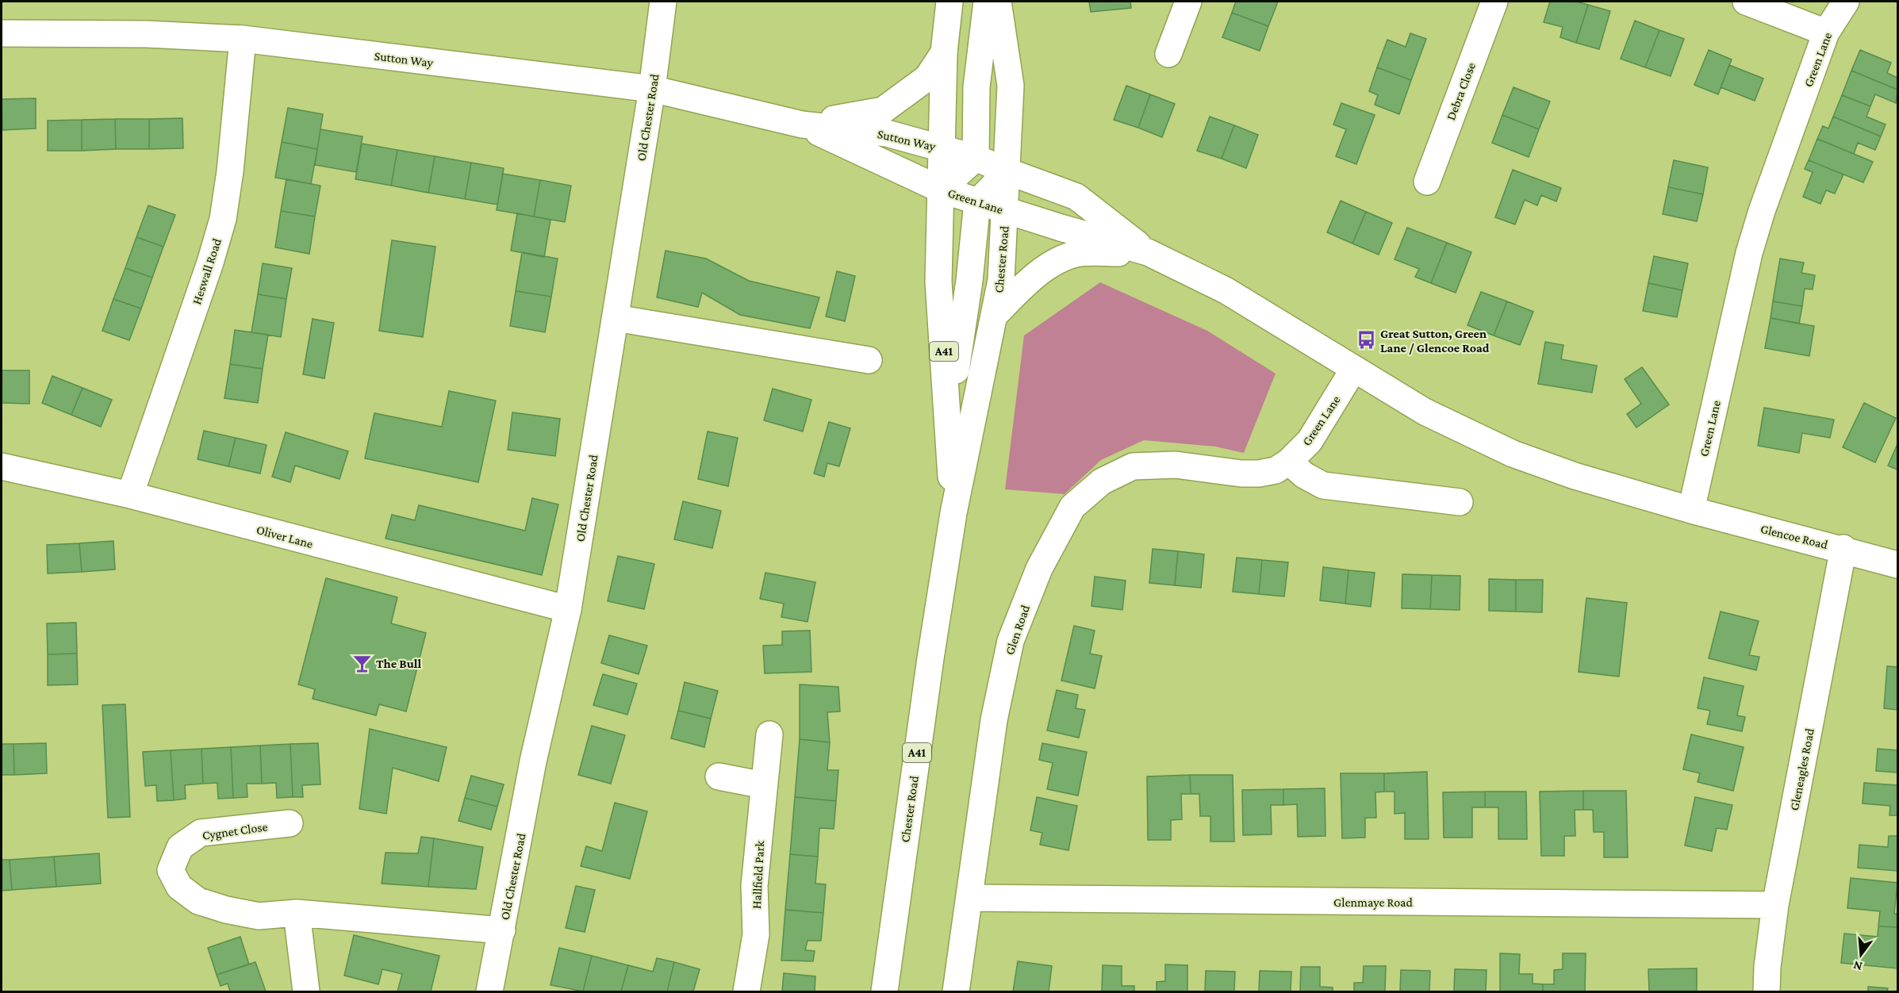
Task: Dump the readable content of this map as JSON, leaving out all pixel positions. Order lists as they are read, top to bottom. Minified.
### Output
{"streets":{"street":["Sutton Way","Green Lane","Debra Close","Old Chester Road","Chester Road","Heswall Road","A41","Oliver Lane","Glencoe Road","Glen Road","Gleneagles Road","Cygnet Close","Hallfield Park","Glenmaye Road"]},"crossings":[["Sutton Way","Green Lane"],["Sutton Way","Old Chester Road"],["Sutton Way","Chester Road"],["Sutton Way","Heswall Road"],["Green Lane","Chester Road"],["Green Lane","A41"],["Green Lane","Glencoe Road"],["Green Lane","Glen Road"],["Old Chester Road","Oliver Lane"],["Old Chester Road","Cygnet Close"],["Chester Road","A41"],["Heswall Road","Oliver Lane"],["Glencoe Road","Gleneagles Road"],["Glen Road","Glenmaye Road"],["Gleneagles Road","Glenmaye Road"]],"places":{"bus stop":["Great Sutton, Green Lane / Glencoe Road"],"bar":["The Bull"]},"north":"bottom"}
